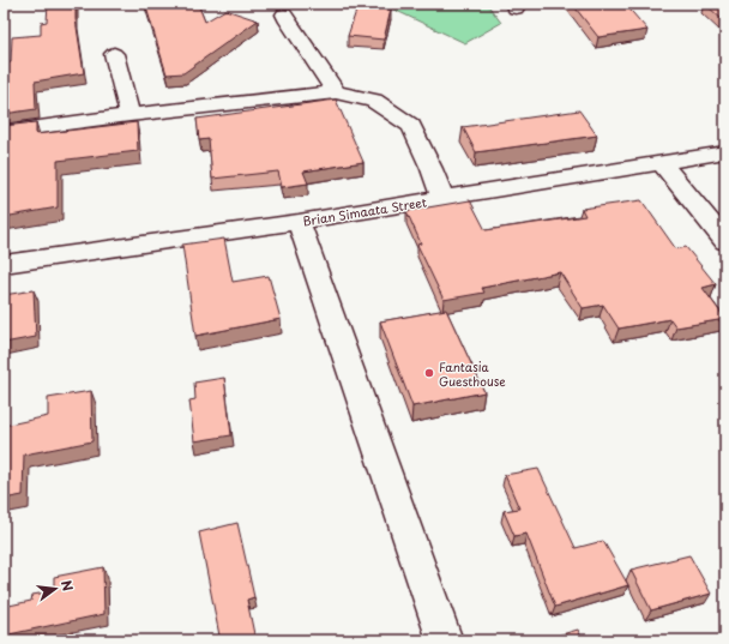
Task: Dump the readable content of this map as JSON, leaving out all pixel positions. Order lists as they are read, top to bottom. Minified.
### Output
{"streets":{"street":["Brian Simaata Street"]},"places":["Fantasia Guesthouse"],"north":"right"}
